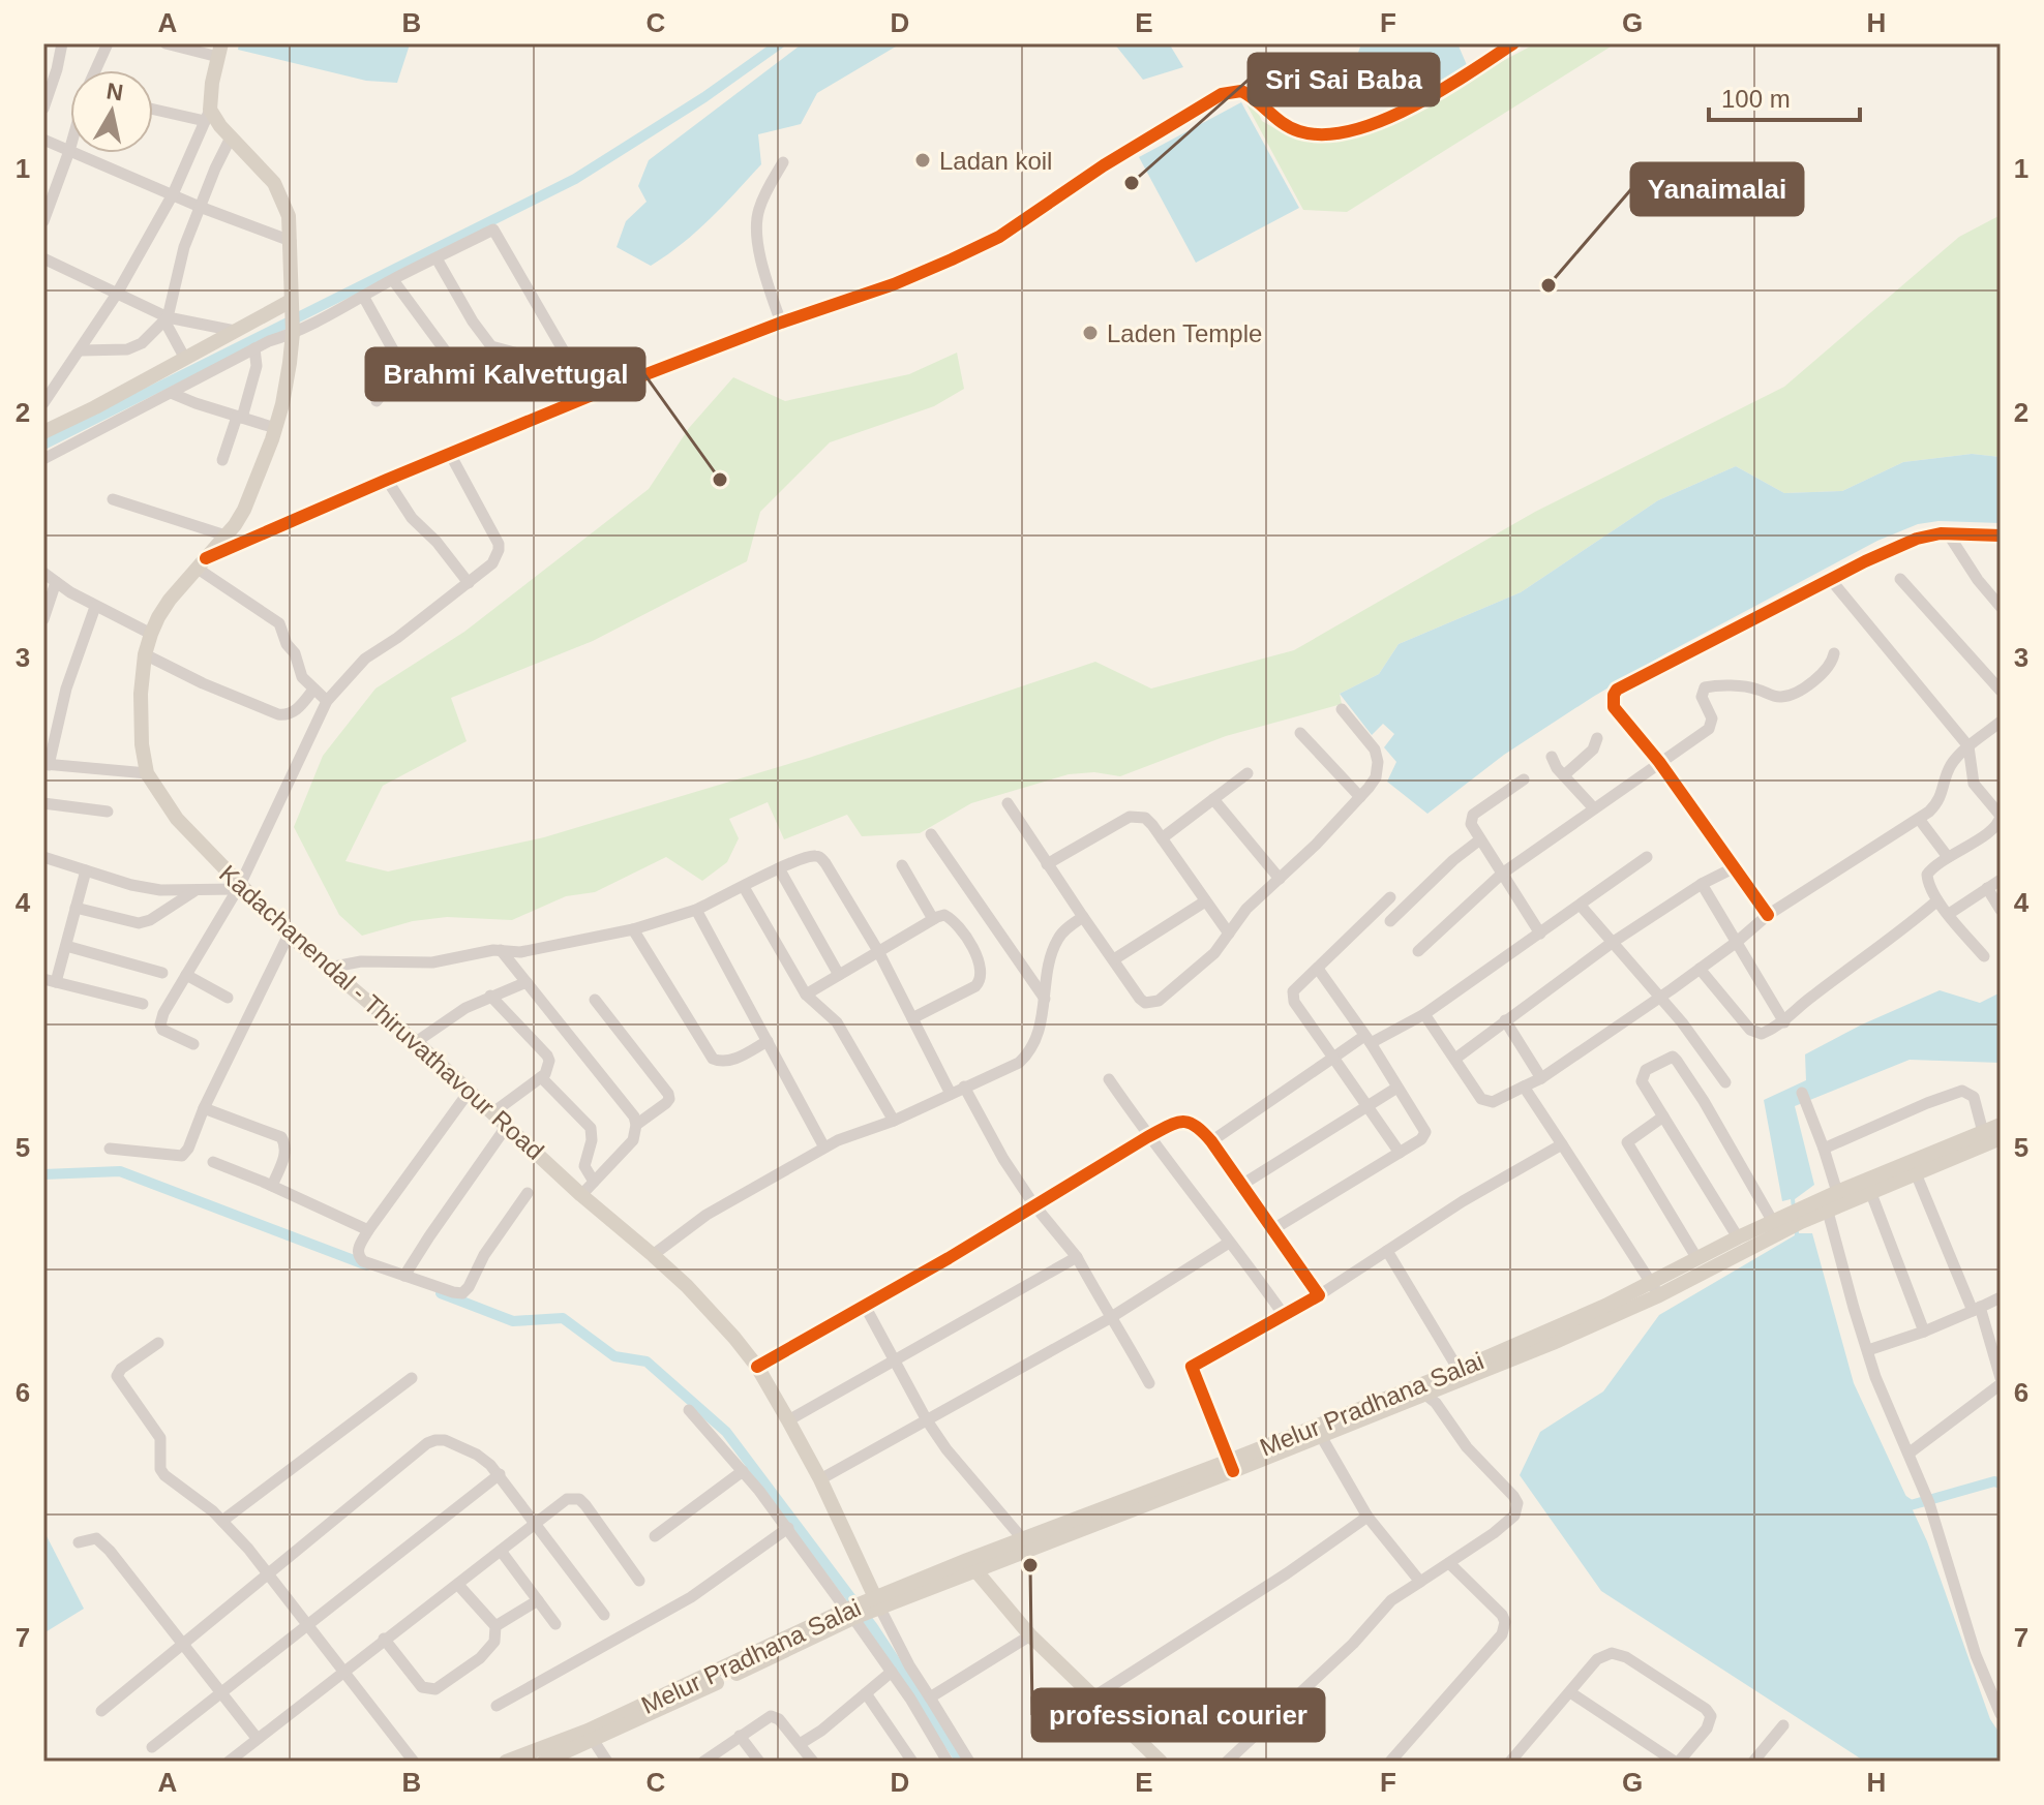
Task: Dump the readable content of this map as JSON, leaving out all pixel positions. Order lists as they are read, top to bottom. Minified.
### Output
{"streets":{"main road":["Kadachanendal - Thiruvathavour Road","Melur Pradhana Salai"]},"crossings":[["Kadachanendal - Thiruvathavour Road","Melur Pradhana Salai"]],"places":["Ladan koil","Sri Sai Baba","Yanaimalai","Laden Temple","Brahmi Kalvettugal","professional courier"],"scale_bar":"100 m","north":"top","grid":{"columns":["A","B","C","D","E","F","G","H"],"rows":["1","2","3","4","5","6","7"]}}
